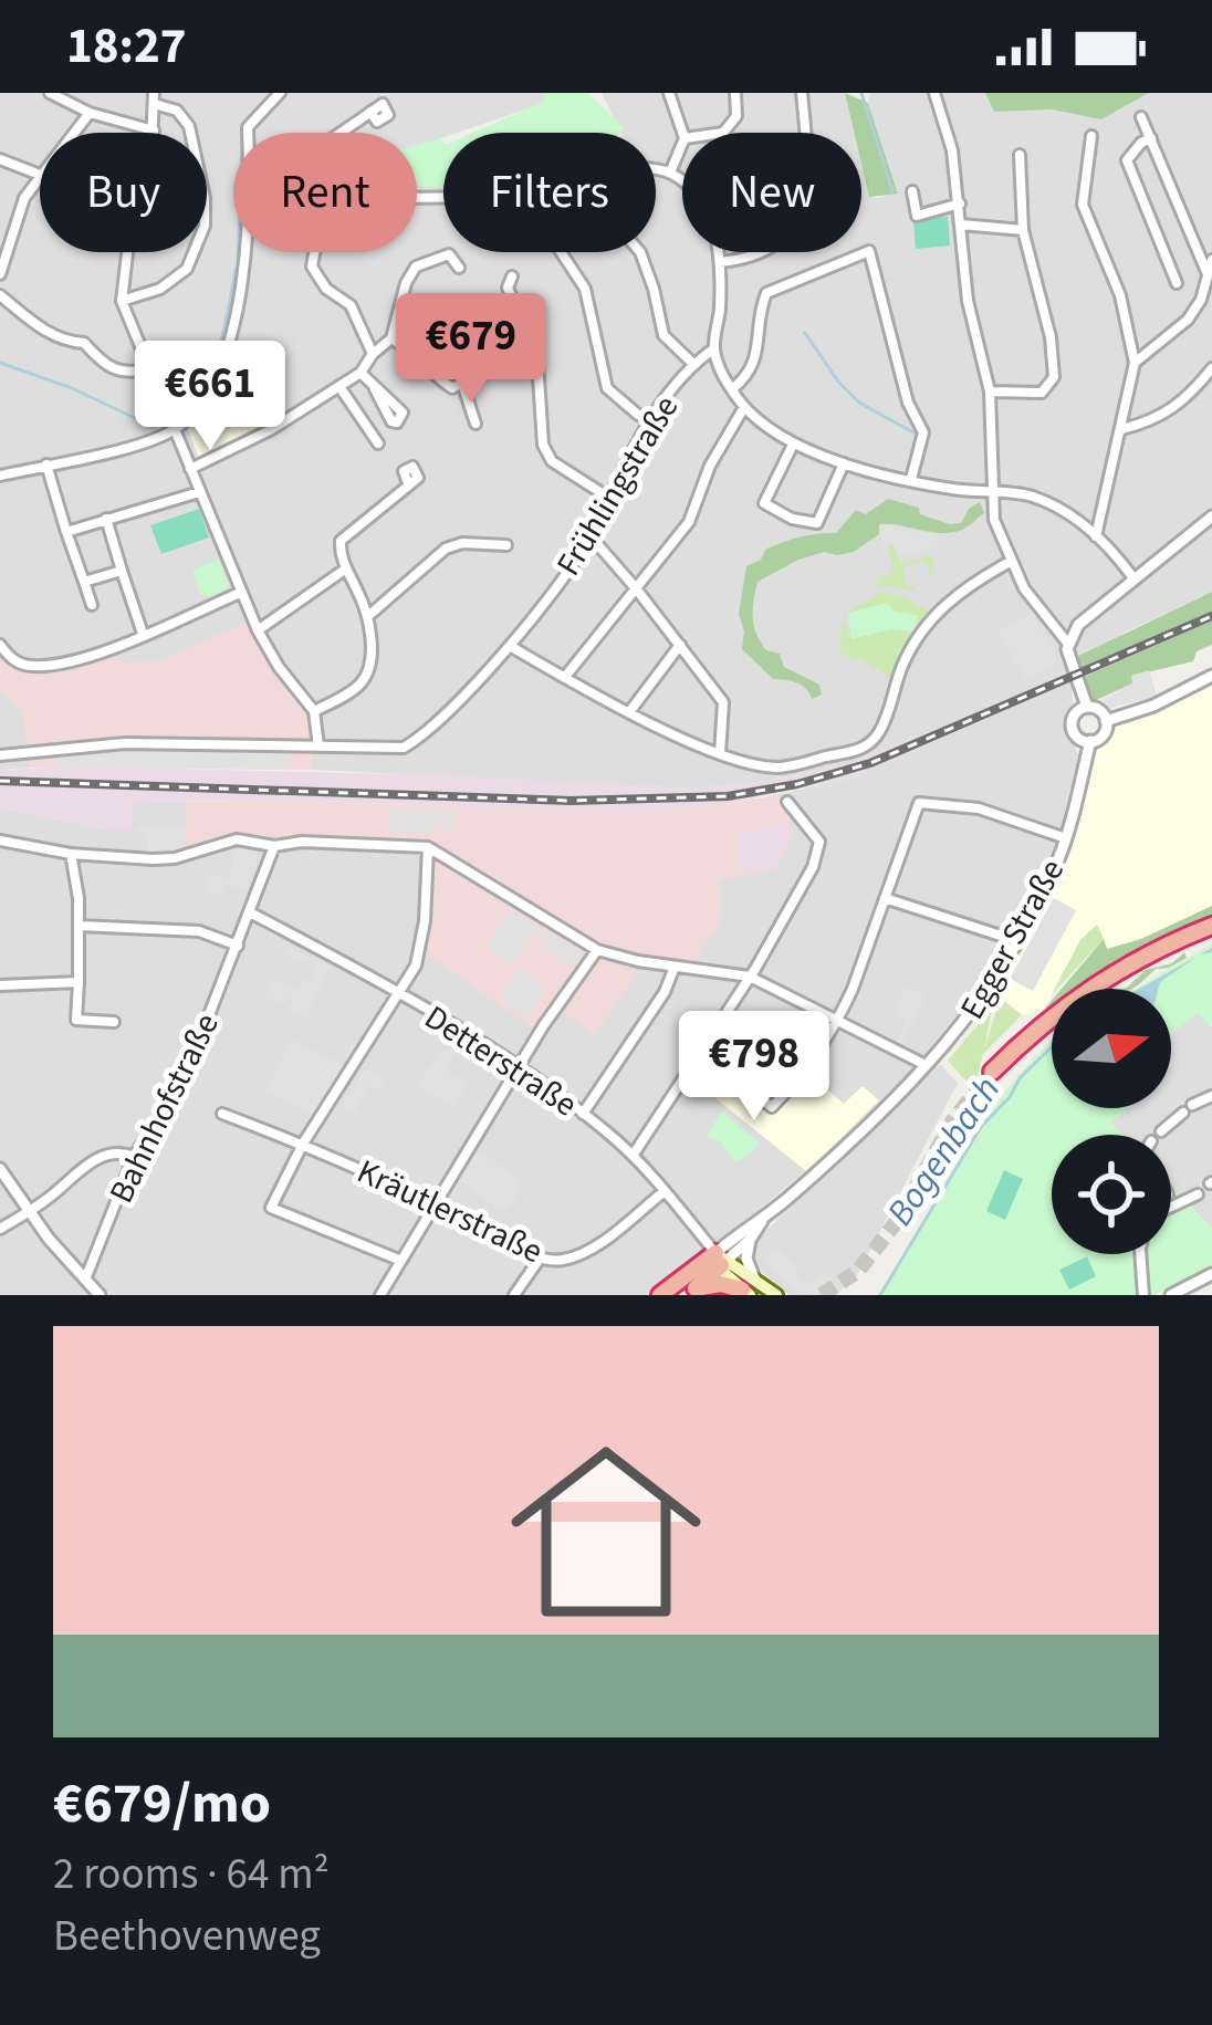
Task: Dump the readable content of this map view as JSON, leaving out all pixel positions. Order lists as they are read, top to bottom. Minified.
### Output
{"streets":{"street":["Frühlingstraße","Egger Straße","Detterstraße","Bahnhofstraße","Kräutlerstraße"]},"crossings":[["Egger Straße","Detterstraße"],["Detterstraße","Bahnhofstraße"],["Detterstraße","Kräutlerstraße"]],"water":["Bogenbach"],"north":"right","page":{"status":"18:27","chip":["Buy","Rent","Filters","New"],"price":["€679","€661","€798"],"list":[{"name":"€679/mo","note":"2 rooms · 64 m² · Beethovenweg"}]}}
